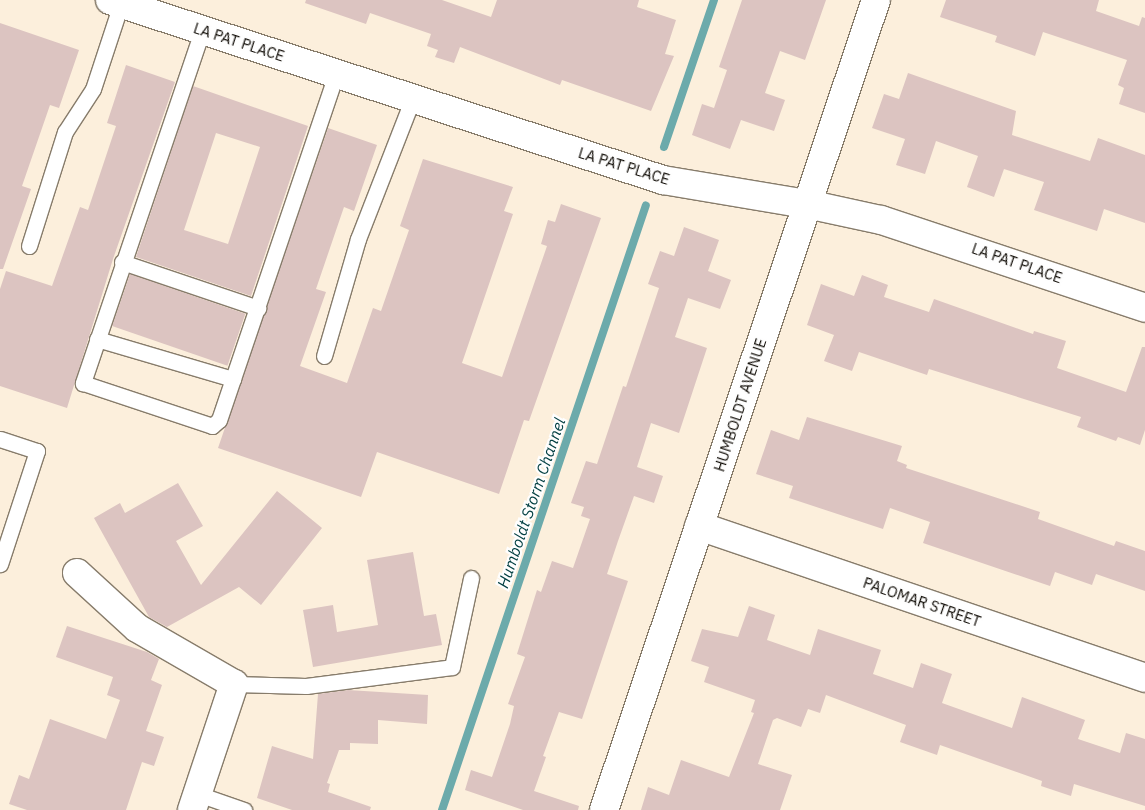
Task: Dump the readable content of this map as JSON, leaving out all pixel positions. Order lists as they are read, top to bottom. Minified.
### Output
{"streets":{"street":["LA PAT PLACE","HUMBOLDT AVENUE","PALOMAR STREET"]},"crossings":[["LA PAT PLACE","HUMBOLDT AVENUE"],["HUMBOLDT AVENUE","PALOMAR STREET"]],"water":["Humboldt Storm Channel"]}
